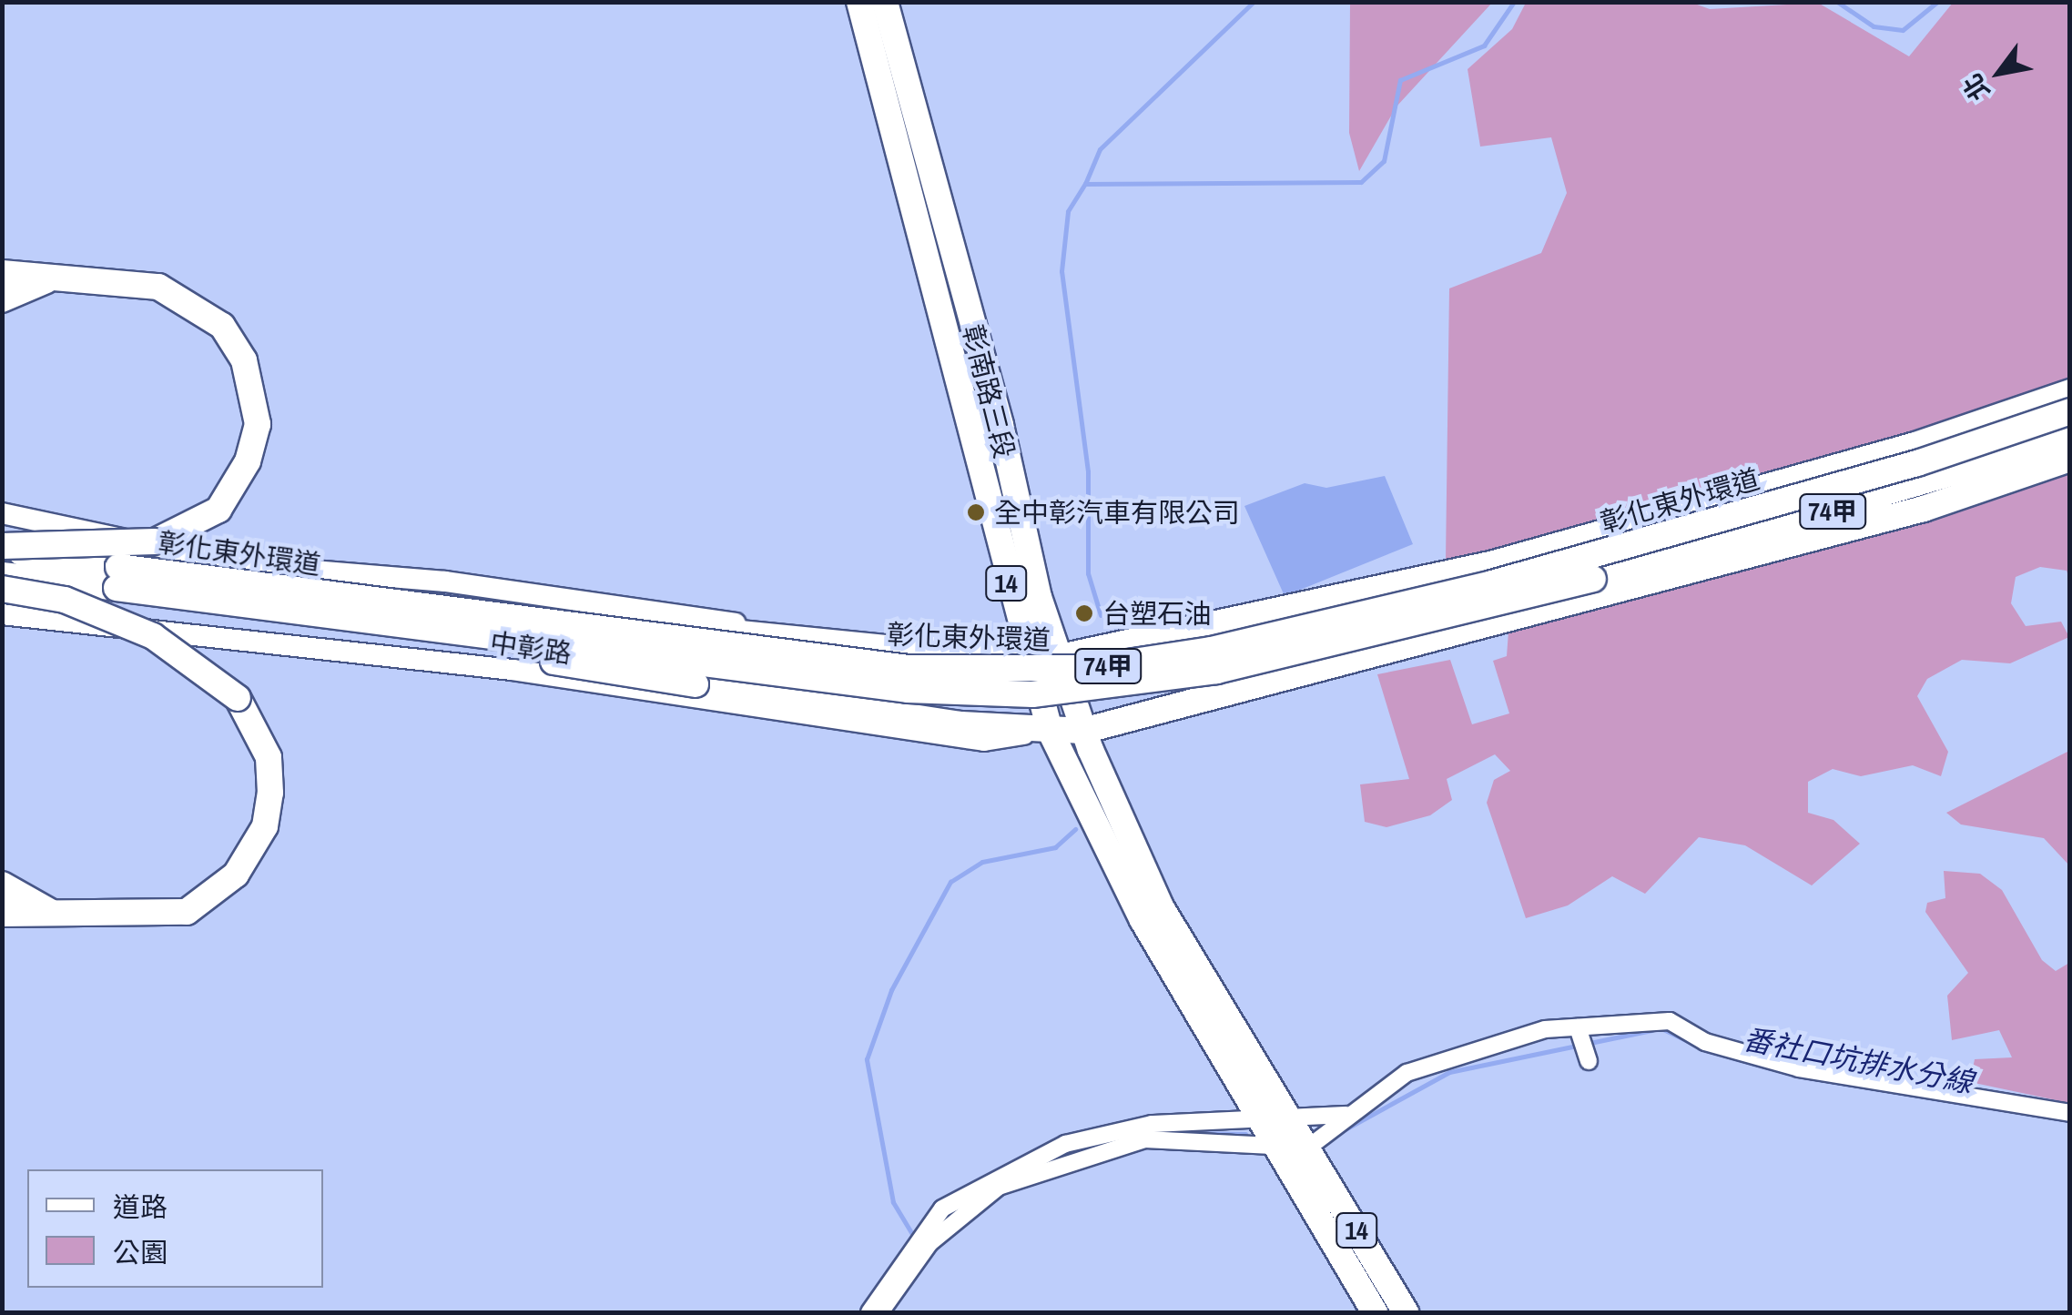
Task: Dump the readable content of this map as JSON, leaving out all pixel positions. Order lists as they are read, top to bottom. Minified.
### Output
{"streets":{"main road":["彰南路三段","彰化東外環道","74甲","14"],"street":["中彰路"]},"crossings":[["彰南路三段","彰化東外環道"],["彰南路三段","74甲"],["彰南路三段","14"],["彰南路三段","中彰路"],["彰化東外環道","74甲"],["彰化東外環道","中彰路"]],"water":["番社口坑排水分線"],"places":["全中彰汽車有限公司","台塑石油"],"legend":["道路","公園"],"north":"bottom left"}
